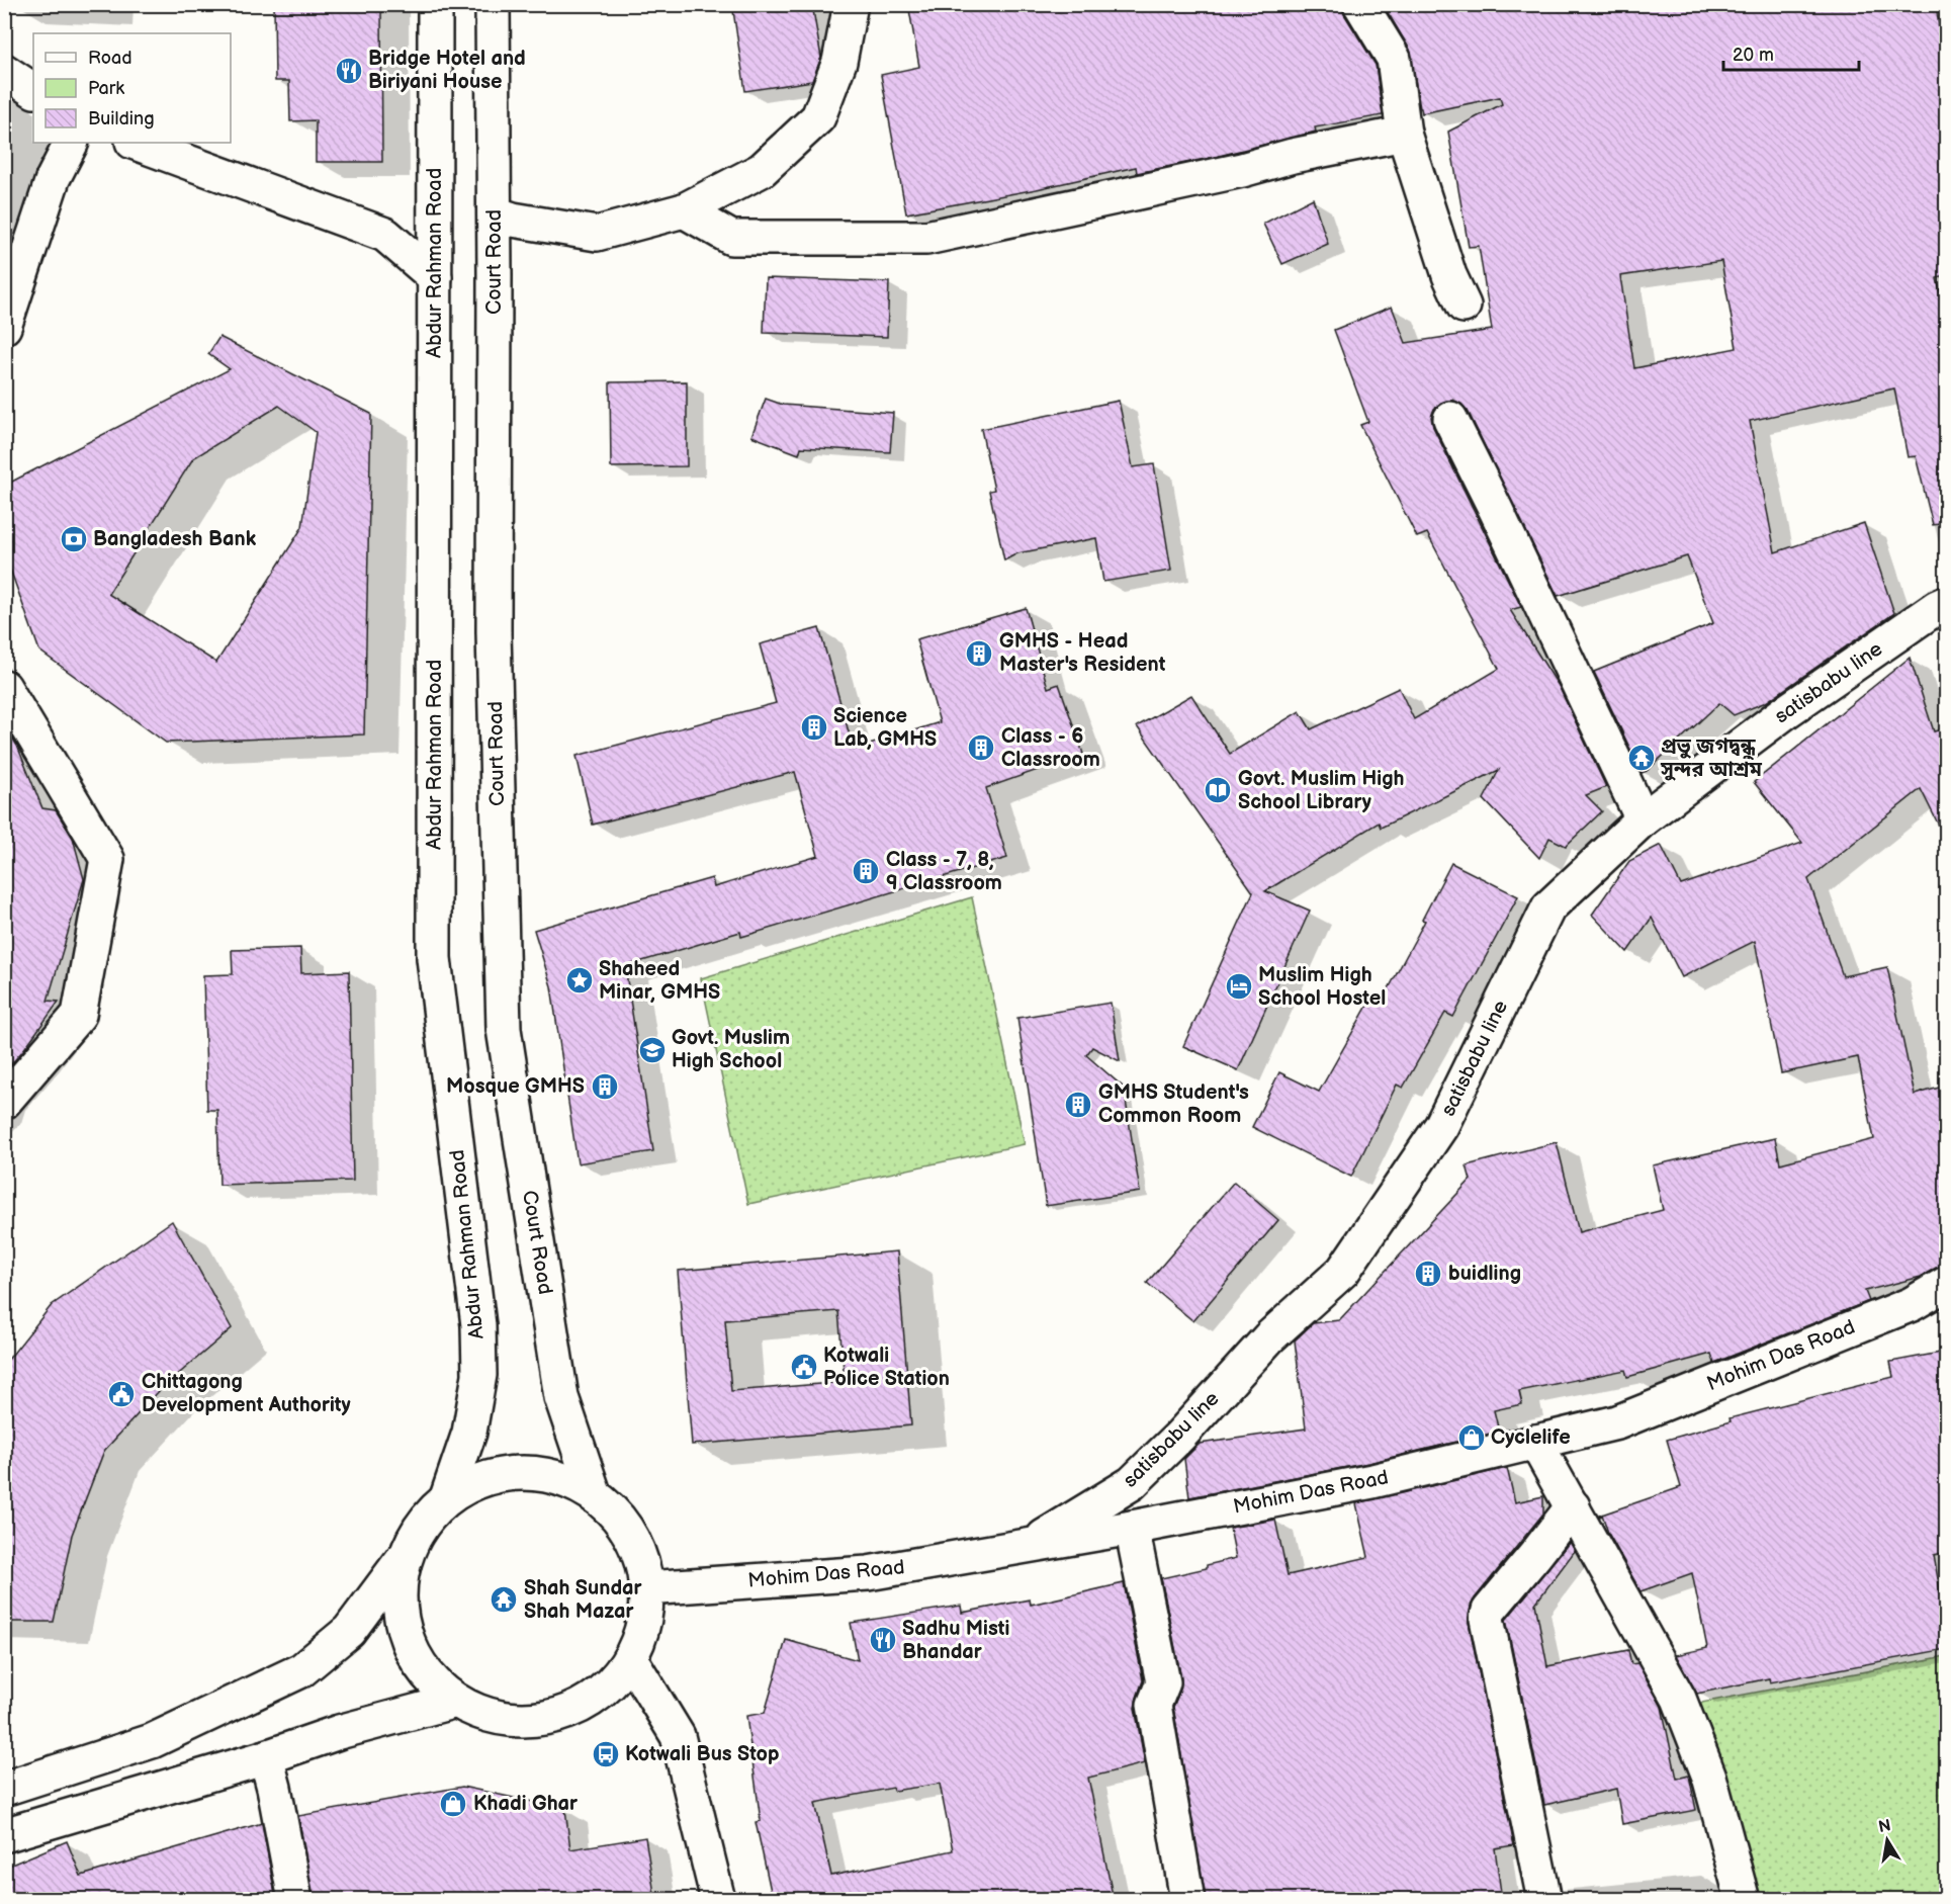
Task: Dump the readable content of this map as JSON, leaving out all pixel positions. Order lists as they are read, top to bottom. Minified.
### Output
{"streets":{"street":["Court Road","Abdur Rahman Road","satisbabu line","Mohim Das Road"]},"crossings":[["satisbabu line","Mohim Das Road"]],"places":{"restaurant":["Bridge Hotel and Biriyani House","Sadhu Misti Bhandar"],"bank":["Bangladesh Bank"],"building":["GMHS - Head Master's Resident","Science Lab, GMHS","Class - 6 Classroom","Class - 7, 8, 9 Classroom","Mosque GMHS","GMHS Student's Common Room","buidling"],"temple":["প্রভু জগদ্বন্ধু সুন্দর আশ্রম","Shah Sundar Shah Mazar"],"library":["Govt. Muslim High School Library"],"place":["Shaheed Minar, GMHS"],"hotel":["Muslim High School Hostel"],"school or university":["Govt. Muslim High School"],"public building":["Kotwali Police Station","Chittagong Development Authority"],"shop":["Cyclelife","Khadi Ghar"],"bus stop":["Kotwali Bus Stop"]},"legend":["Road","Park","Building"],"scale_bar":"20 m","north":"top"}
